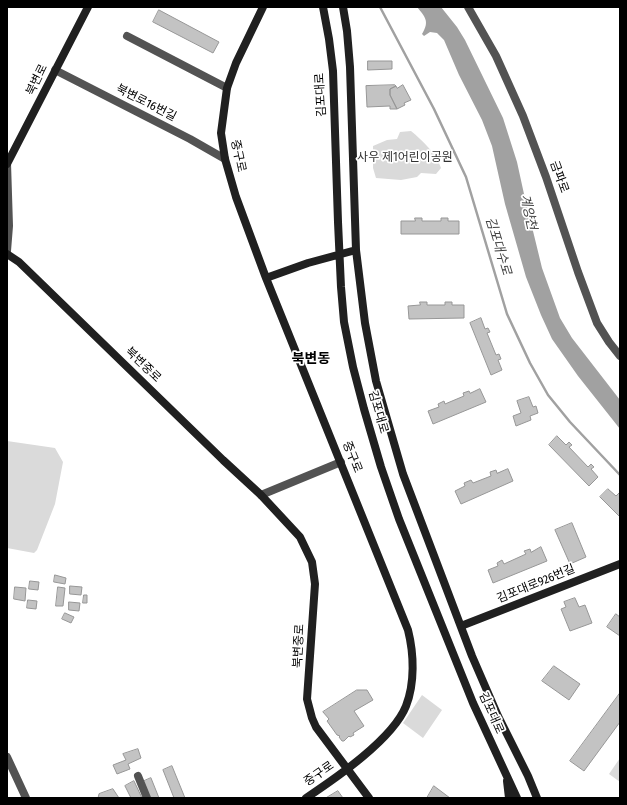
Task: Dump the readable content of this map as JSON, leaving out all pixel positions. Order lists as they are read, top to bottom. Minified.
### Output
{"streets":{"street":["북변로","김포대로","북변로16번길","중구로","금파로","북변중로","김포대로926번길"]},"crossings":[["북변로","북변로16번길"],["김포대로","김포대로926번길"],["북변로16번길","중구로"],["중구로","북변중로"]],"districts":["북변동"],"water":["계양천","김포대수로"],"parks":["사우 제1어린이공원"]}
